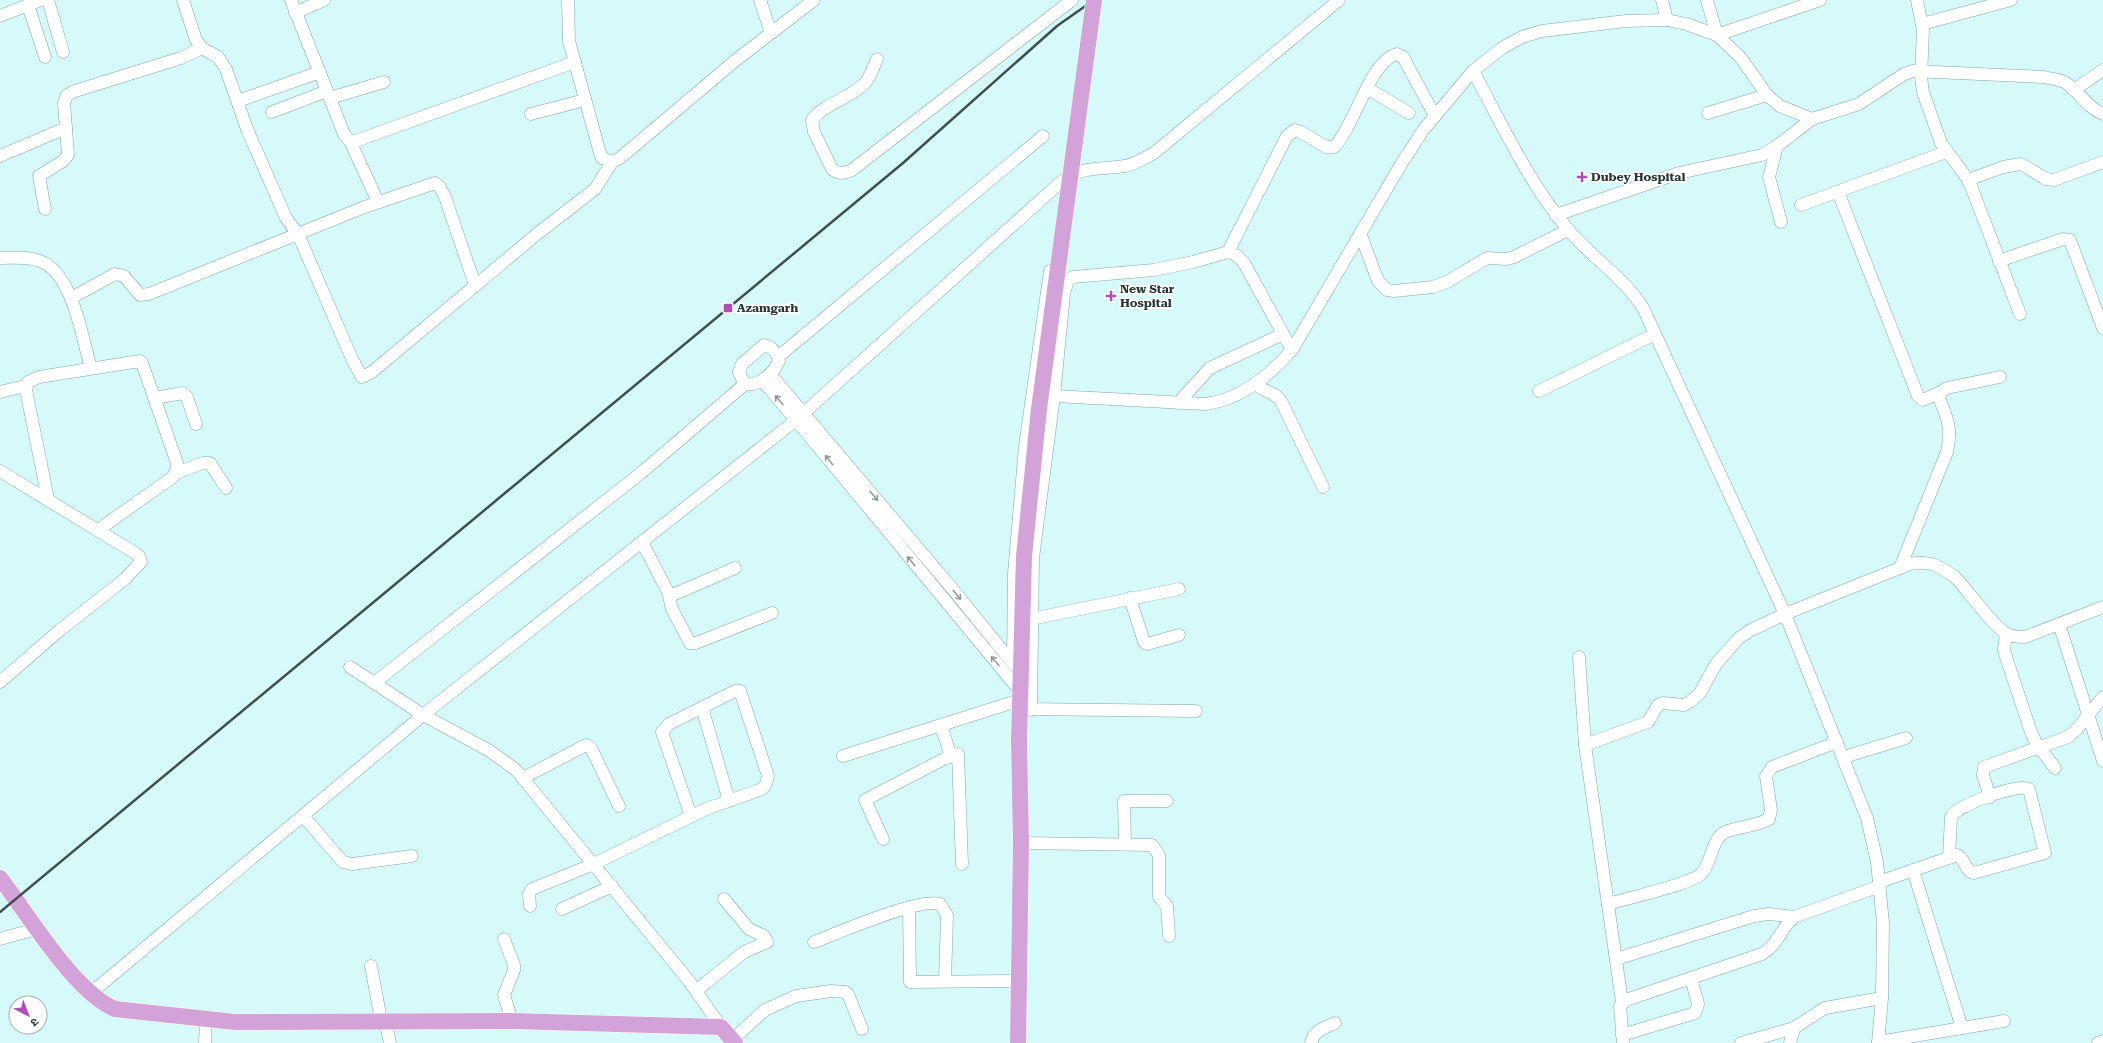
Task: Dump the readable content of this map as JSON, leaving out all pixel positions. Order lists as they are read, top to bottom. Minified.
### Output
{"places":{"health":["Dubey Hospital","New Star Hospital"],"transit":["Azamgarh"]},"north":"bottom right"}
